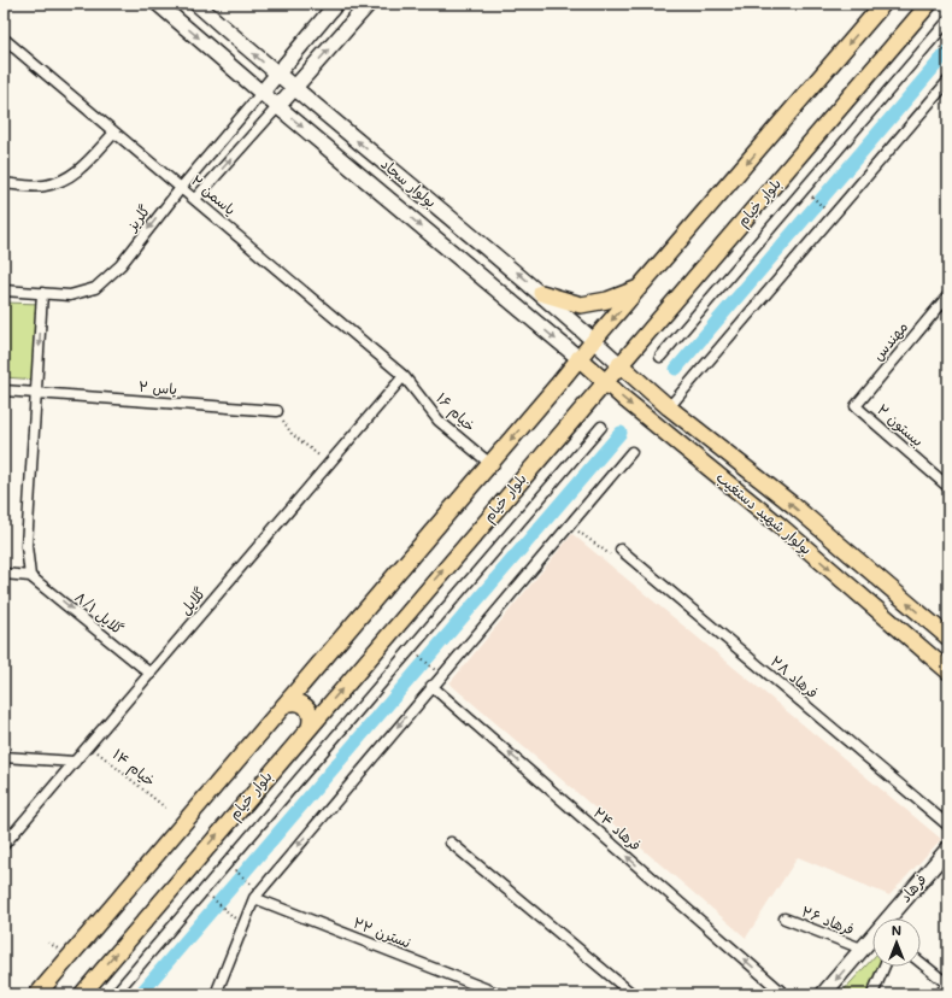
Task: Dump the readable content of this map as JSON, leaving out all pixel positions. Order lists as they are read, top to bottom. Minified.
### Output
{"streets":{"main road":["بولوار سجاد","بلوار خیام","بولوار شهید دستغیب","فرهاد"],"street":["یاسمن ۲","گلریز","مهندس","یاس ۲","خیام ۱۶","بیستون ۲","گلایل","گلایل ۸/۱","فرهاد ۲۸","فرهاد ۲۴","فرهاد ۲۶","نسترن ۲۲"],"path":["خیام ۱۴"]},"crossings":[["بولوار سجاد","بلوار خیام"],["بولوار سجاد","گلریز"],["بولوار سجاد","بولوار شهید دستغیب"],["یاسمن ۲","گلریز"],["یاسمن ۲","خیام ۱۶"],["یاسمن ۲","گلایل"],["بلوار خیام","بولوار شهید دستغیب"],["مهندس","بیستون ۲"],["خیام ۱۶","گلایل"],["گلایل","گلایل ۸/۱"],["گلایل","خیام ۱۴"],["فرهاد","فرهاد ۲۶"]],"one_way":["گلریز","گلایل ۸/۱","فرهاد ۲۴","فرهاد"],"north":"top"}
